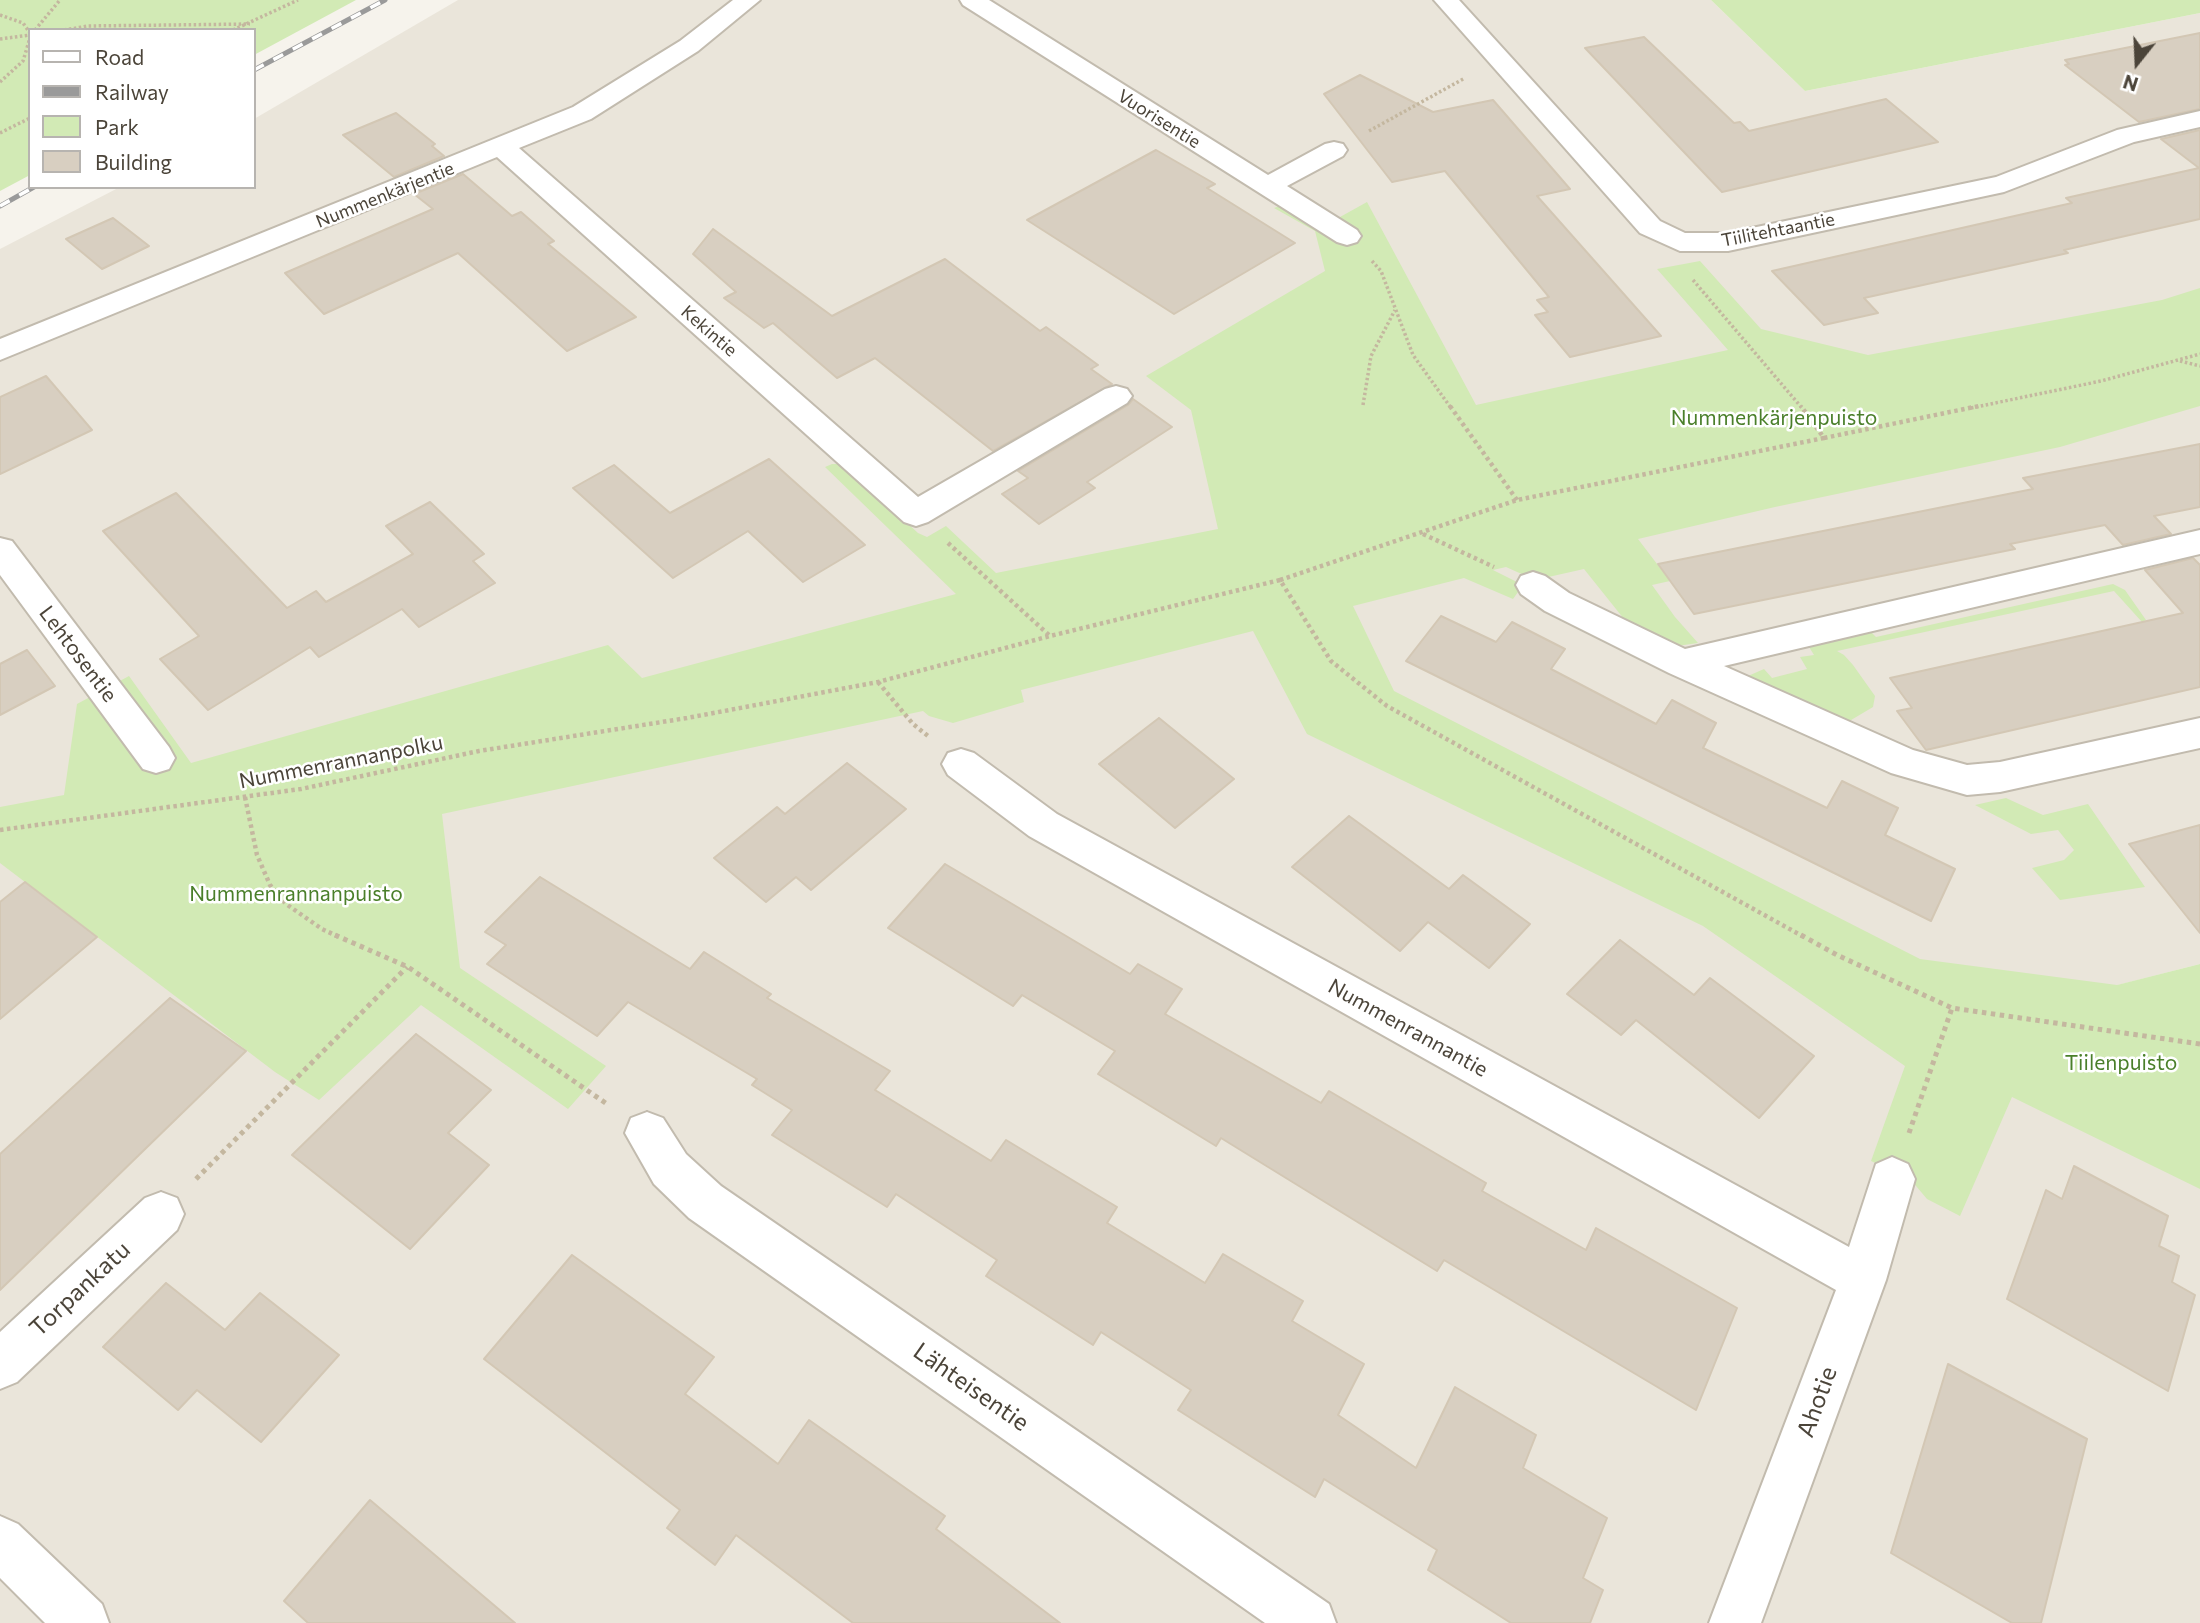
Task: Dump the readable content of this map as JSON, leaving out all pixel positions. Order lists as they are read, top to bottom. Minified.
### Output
{"streets":{"street":["Vuorisentie","Nummenkärjentie","Tiilitehtaantie","Kekintie","Lehtosentie","Nummenrannantie","Torpankatu","Lähteisentie","Ahotie"],"path":["Nummenrannanpolku"]},"crossings":[["Nummenkärjentie","Kekintie"],["Nummenrannantie","Ahotie"]],"parks":["Nummenkärjenpuisto","Nummenrannanpuisto","Tiilenpuisto"],"legend":["Road","Railway","Park","Building"],"north":"bottom"}
